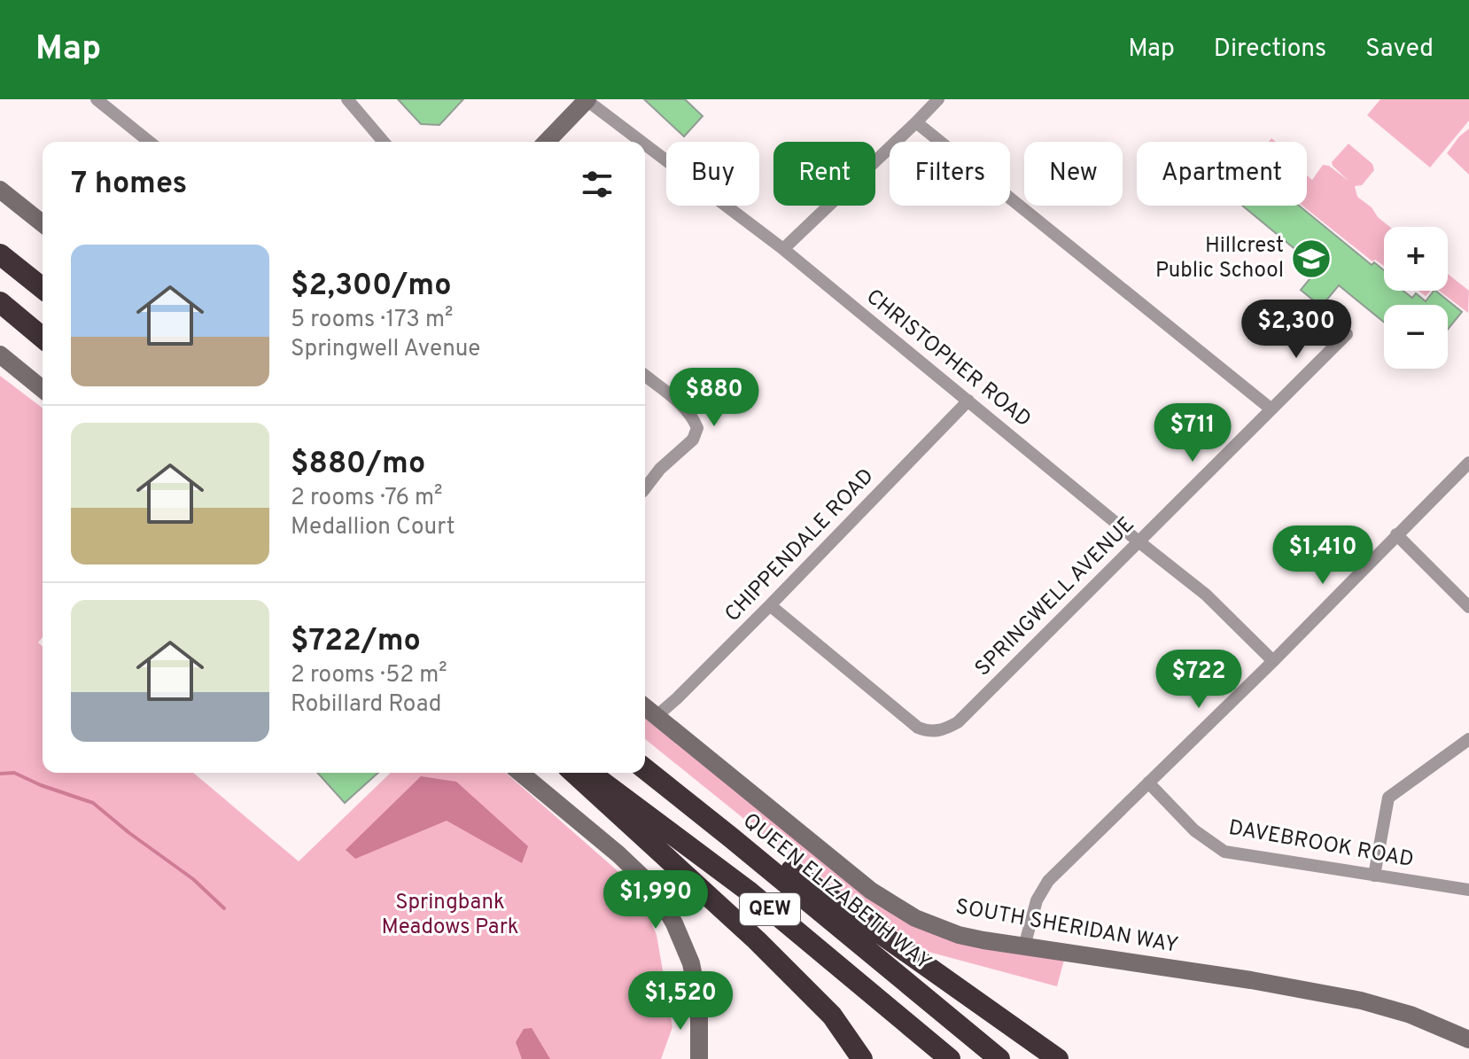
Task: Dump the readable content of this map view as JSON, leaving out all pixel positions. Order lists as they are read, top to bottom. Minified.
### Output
{"streets":{"highway":["QUEEN ELIZABETH WAY","QEW"],"street":["CHRISTOPHER ROAD","CHIPPENDALE ROAD","SPRINGWELL AVENUE","DAVEBROOK ROAD","SOUTH SHERIDAN WAY"]},"crossings":[["CHRISTOPHER ROAD","CHIPPENDALE ROAD"],["CHRISTOPHER ROAD","SPRINGWELL AVENUE"],["CHIPPENDALE ROAD","SPRINGWELL AVENUE"],["CHIPPENDALE ROAD","SOUTH SHERIDAN WAY"]],"parks":["Springbank Meadows Park"],"places":{"school or university":["Hillcrest Public School"]},"page":{"header":"Map","nav":["Map","Directions","Saved"],"chip":["Buy","Rent","Filters","New","Apartment"],"heading":"7 homes","map_buttons":["+","−"],"list":[{"name":"$2,300/mo","note":"5 rooms · 173 m² · Springwell Avenue"},{"name":"$880/mo","note":"2 rooms · 76 m² · Medallion Court"},{"name":"$722/mo","note":"2 rooms · 52 m² · Robillard Road"}],"price":["$2,300","$880","$711","$1,410","$722","$1,990","$1,520"]}}
